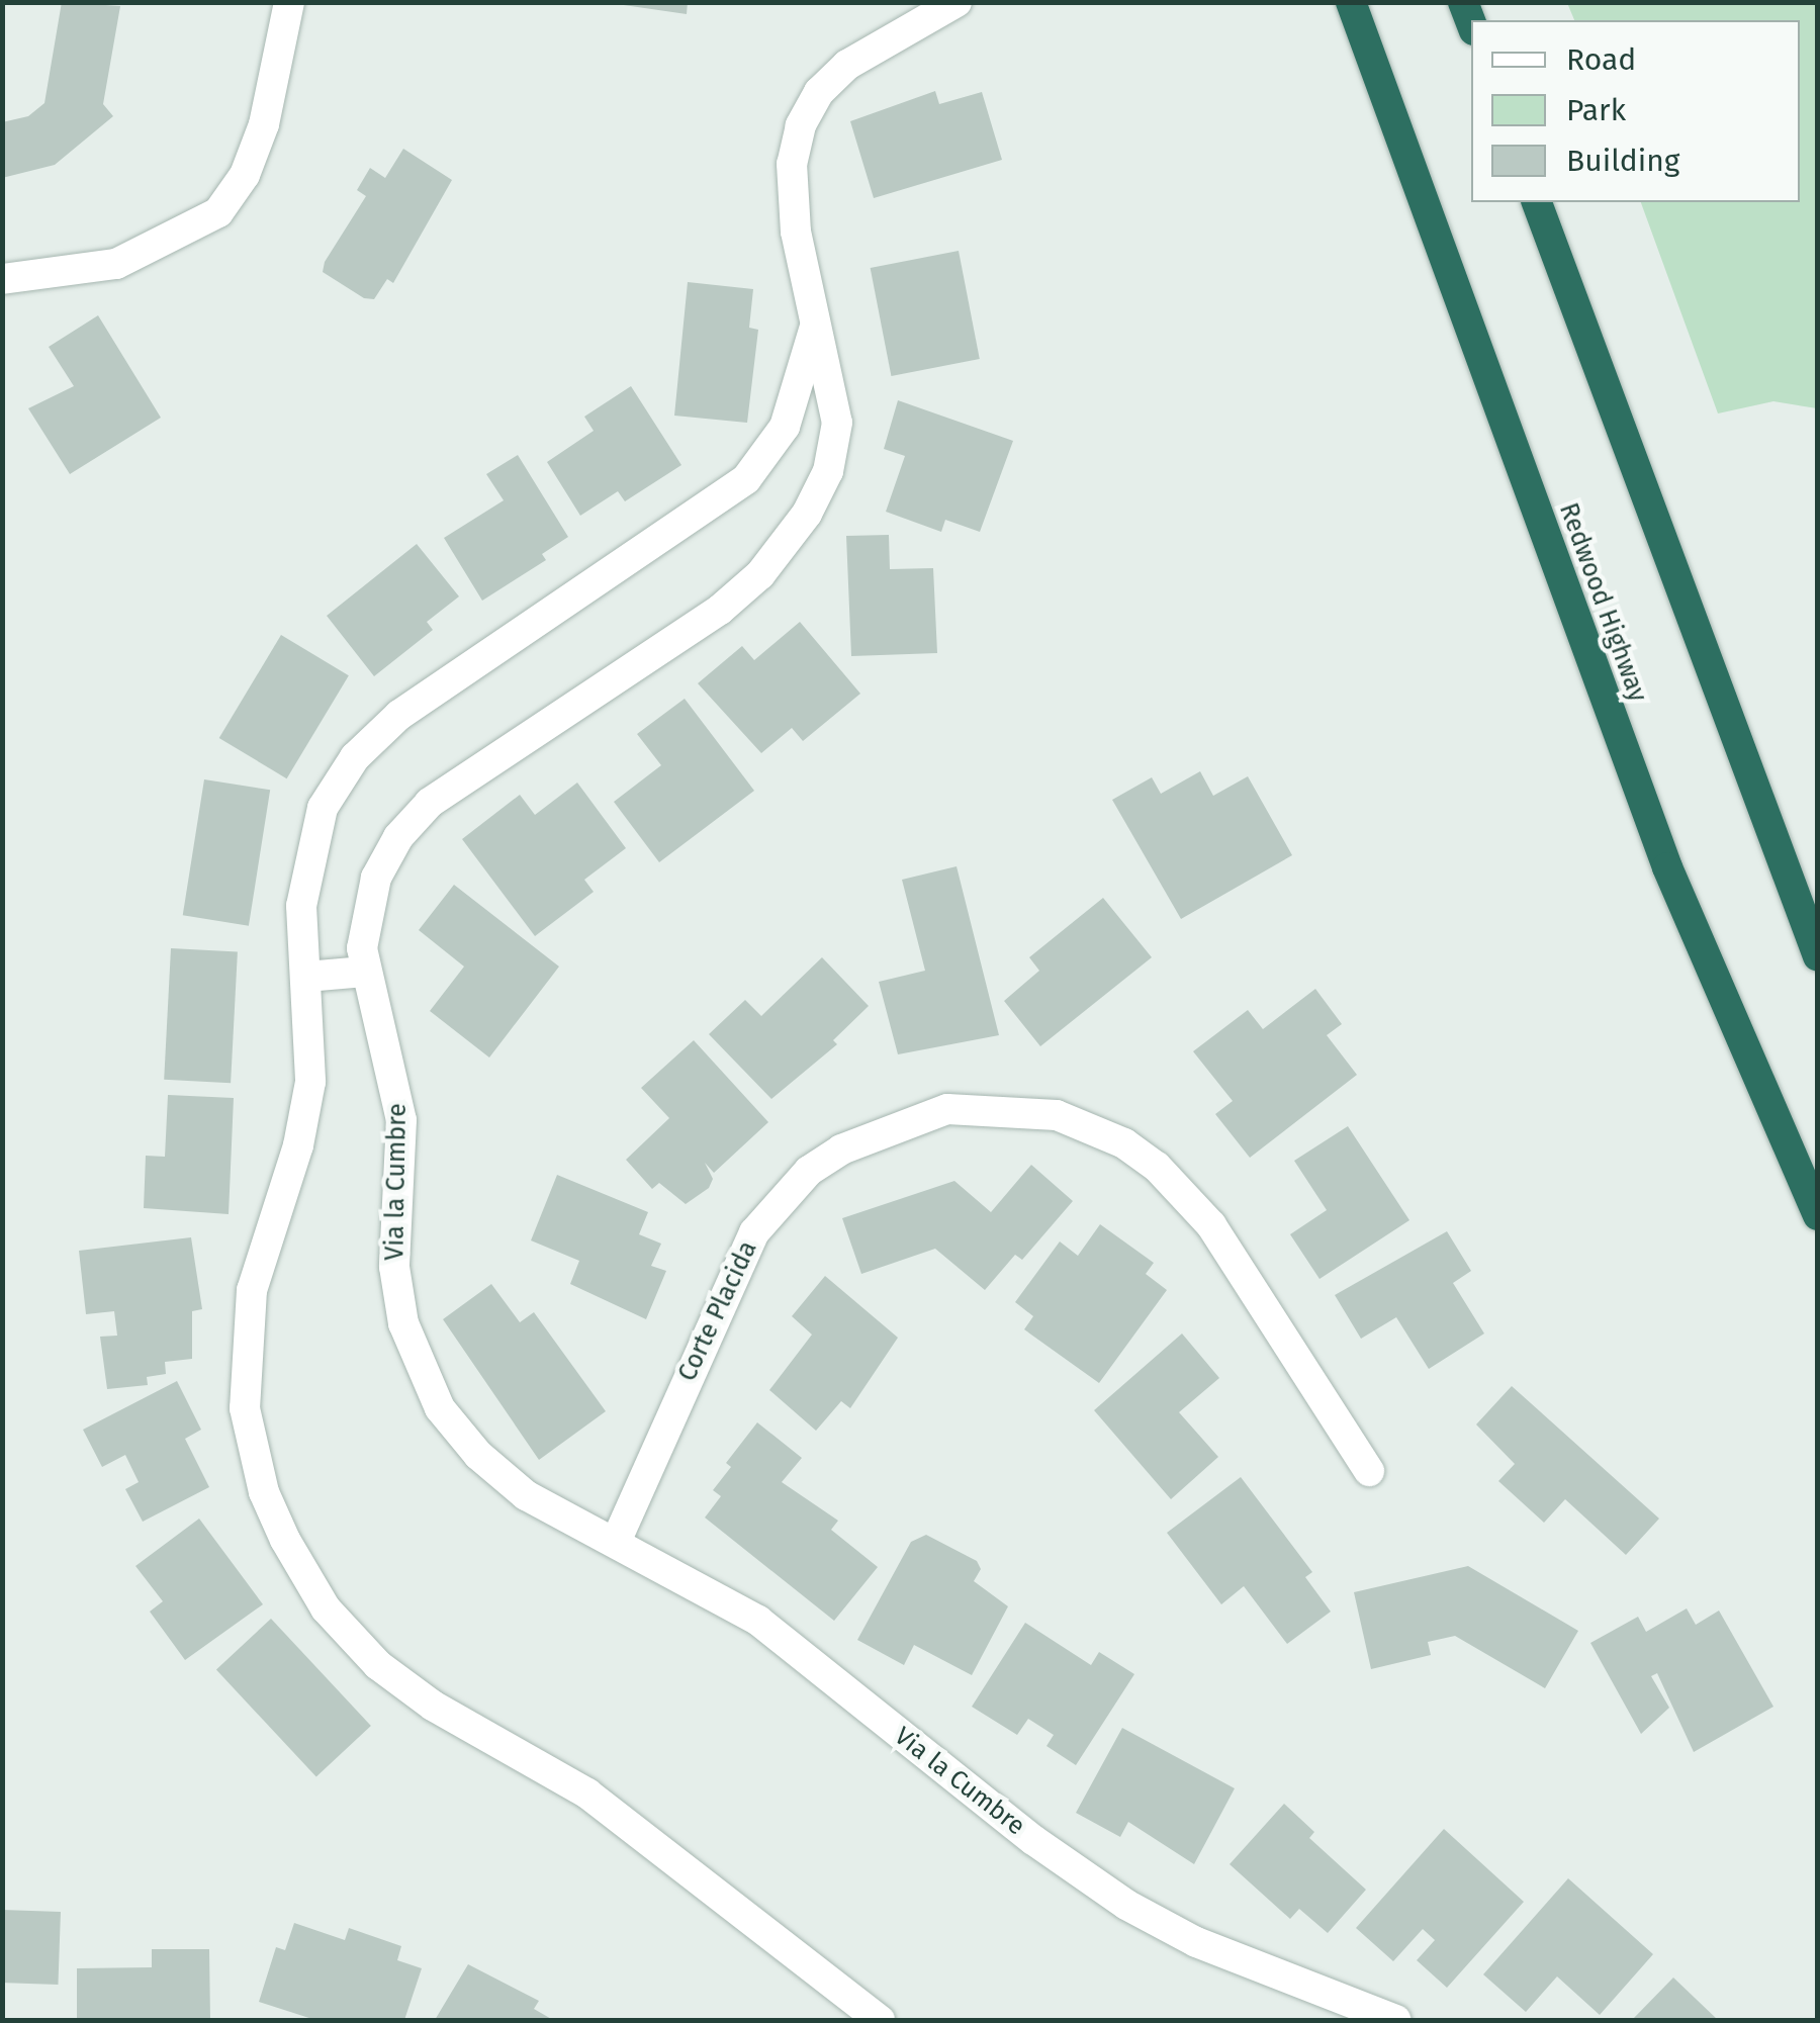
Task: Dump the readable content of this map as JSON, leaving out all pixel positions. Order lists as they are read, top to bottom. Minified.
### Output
{"streets":{"highway":["Redwood Highway"],"street":["Via la Cumbre","Corte Placida"]},"crossings":[["Via la Cumbre","Corte Placida"]],"legend":["Road","Park","Building"]}
